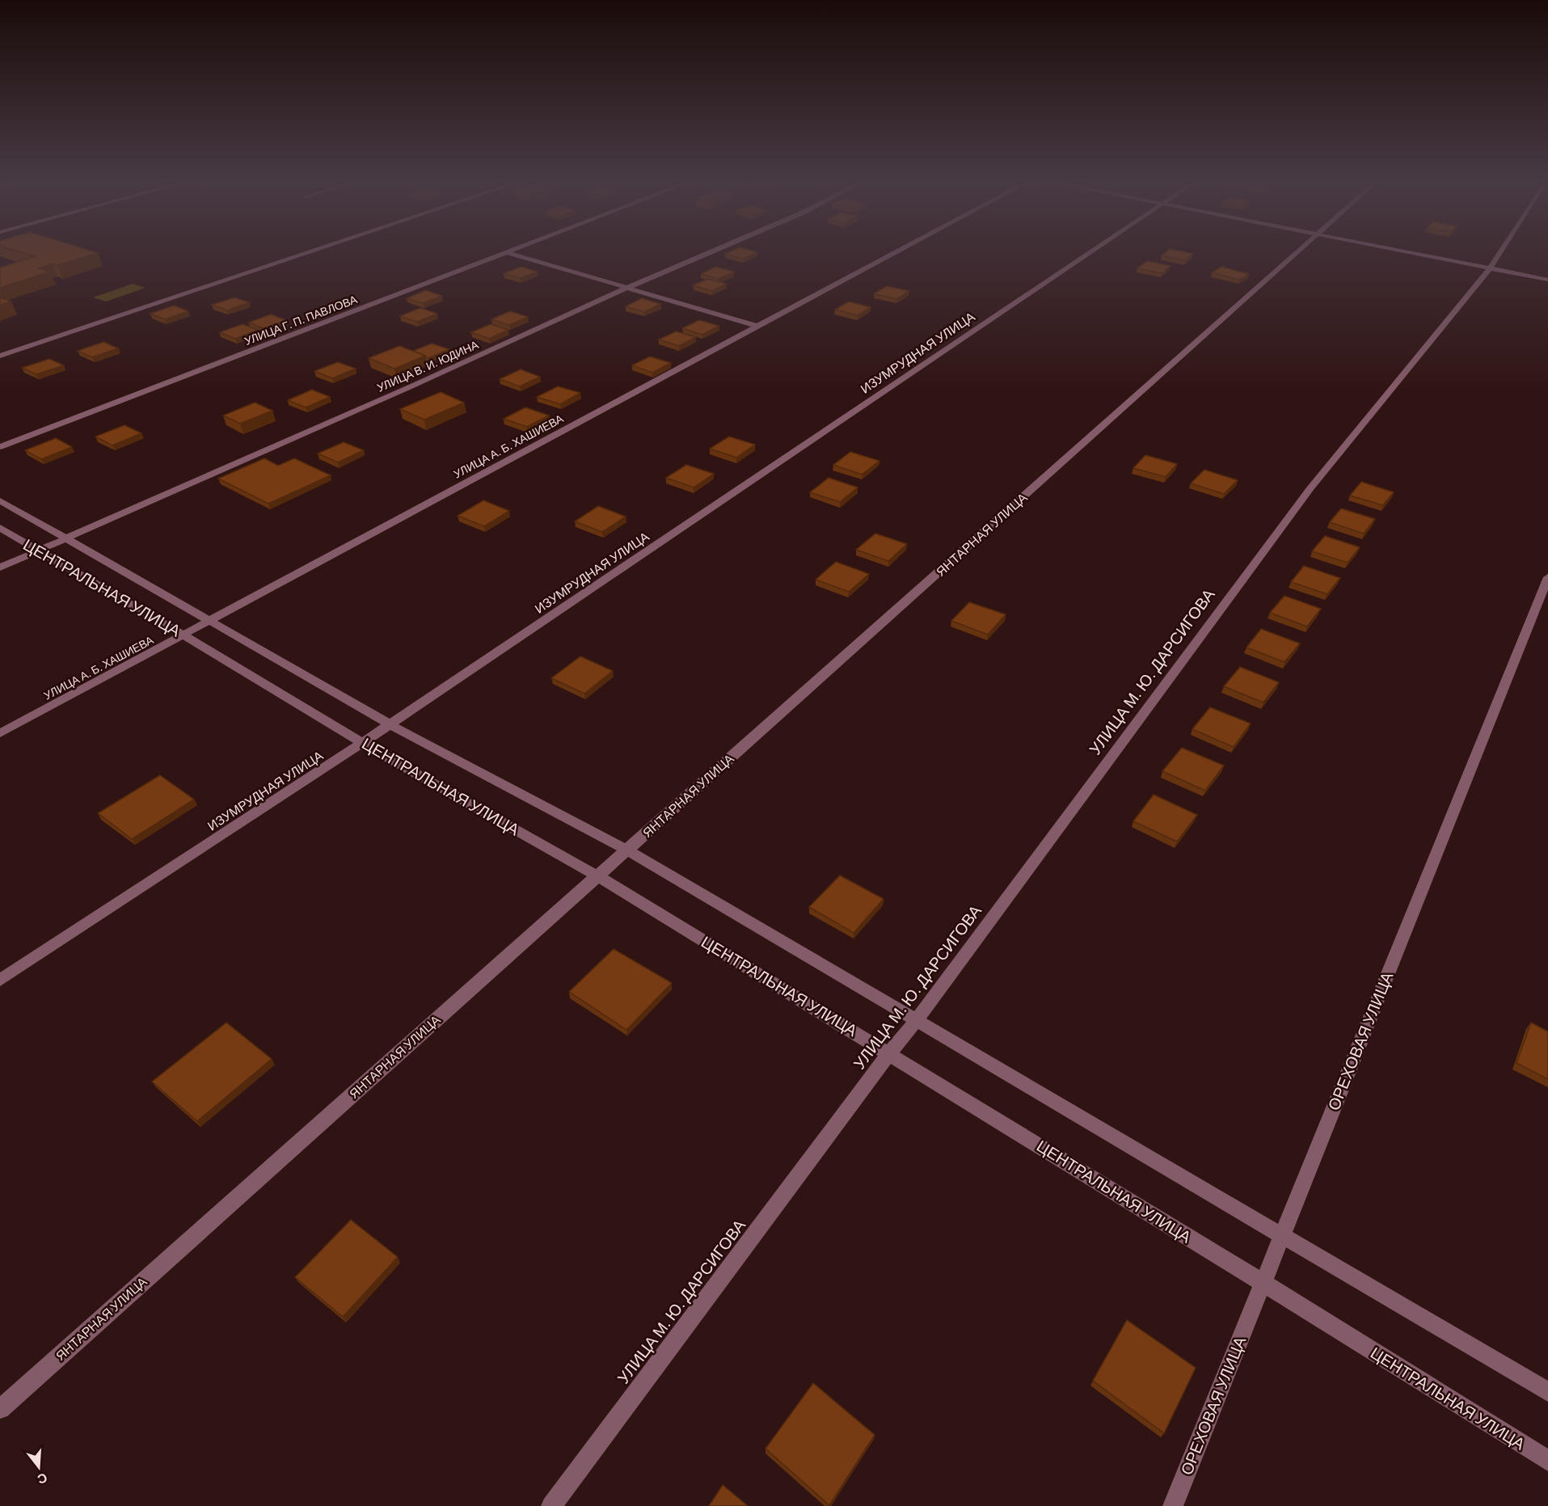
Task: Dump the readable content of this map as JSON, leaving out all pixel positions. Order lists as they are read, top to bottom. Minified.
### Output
{"streets":{"street":["УЛИЦА Г. П. ПАВЛОВА","ИЗУМРУДНАЯ УЛИЦА","УЛИЦА В. И. ЮДИНА","УЛИЦА А. Б. ХАШИЕВА","ЯНТАРНАЯ УЛИЦА","ЦЕНТРАЛЬНАЯ УЛИЦА","УЛИЦА М. Ю. ДАРСИГОВА","ОРЕХОВАЯ УЛИЦА"]},"crossings":[["ИЗУМРУДНАЯ УЛИЦА","ЦЕНТРАЛЬНАЯ УЛИЦА"],["УЛИЦА В. И. ЮДИНА","ЦЕНТРАЛЬНАЯ УЛИЦА"],["УЛИЦА А. Б. ХАШИЕВА","ЦЕНТРАЛЬНАЯ УЛИЦА"],["ЯНТАРНАЯ УЛИЦА","ЦЕНТРАЛЬНАЯ УЛИЦА"],["ЦЕНТРАЛЬНАЯ УЛИЦА","УЛИЦА М. Ю. ДАРСИГОВА"],["ЦЕНТРАЛЬНАЯ УЛИЦА","ОРЕХОВАЯ УЛИЦА"]],"north":"bottom"}
